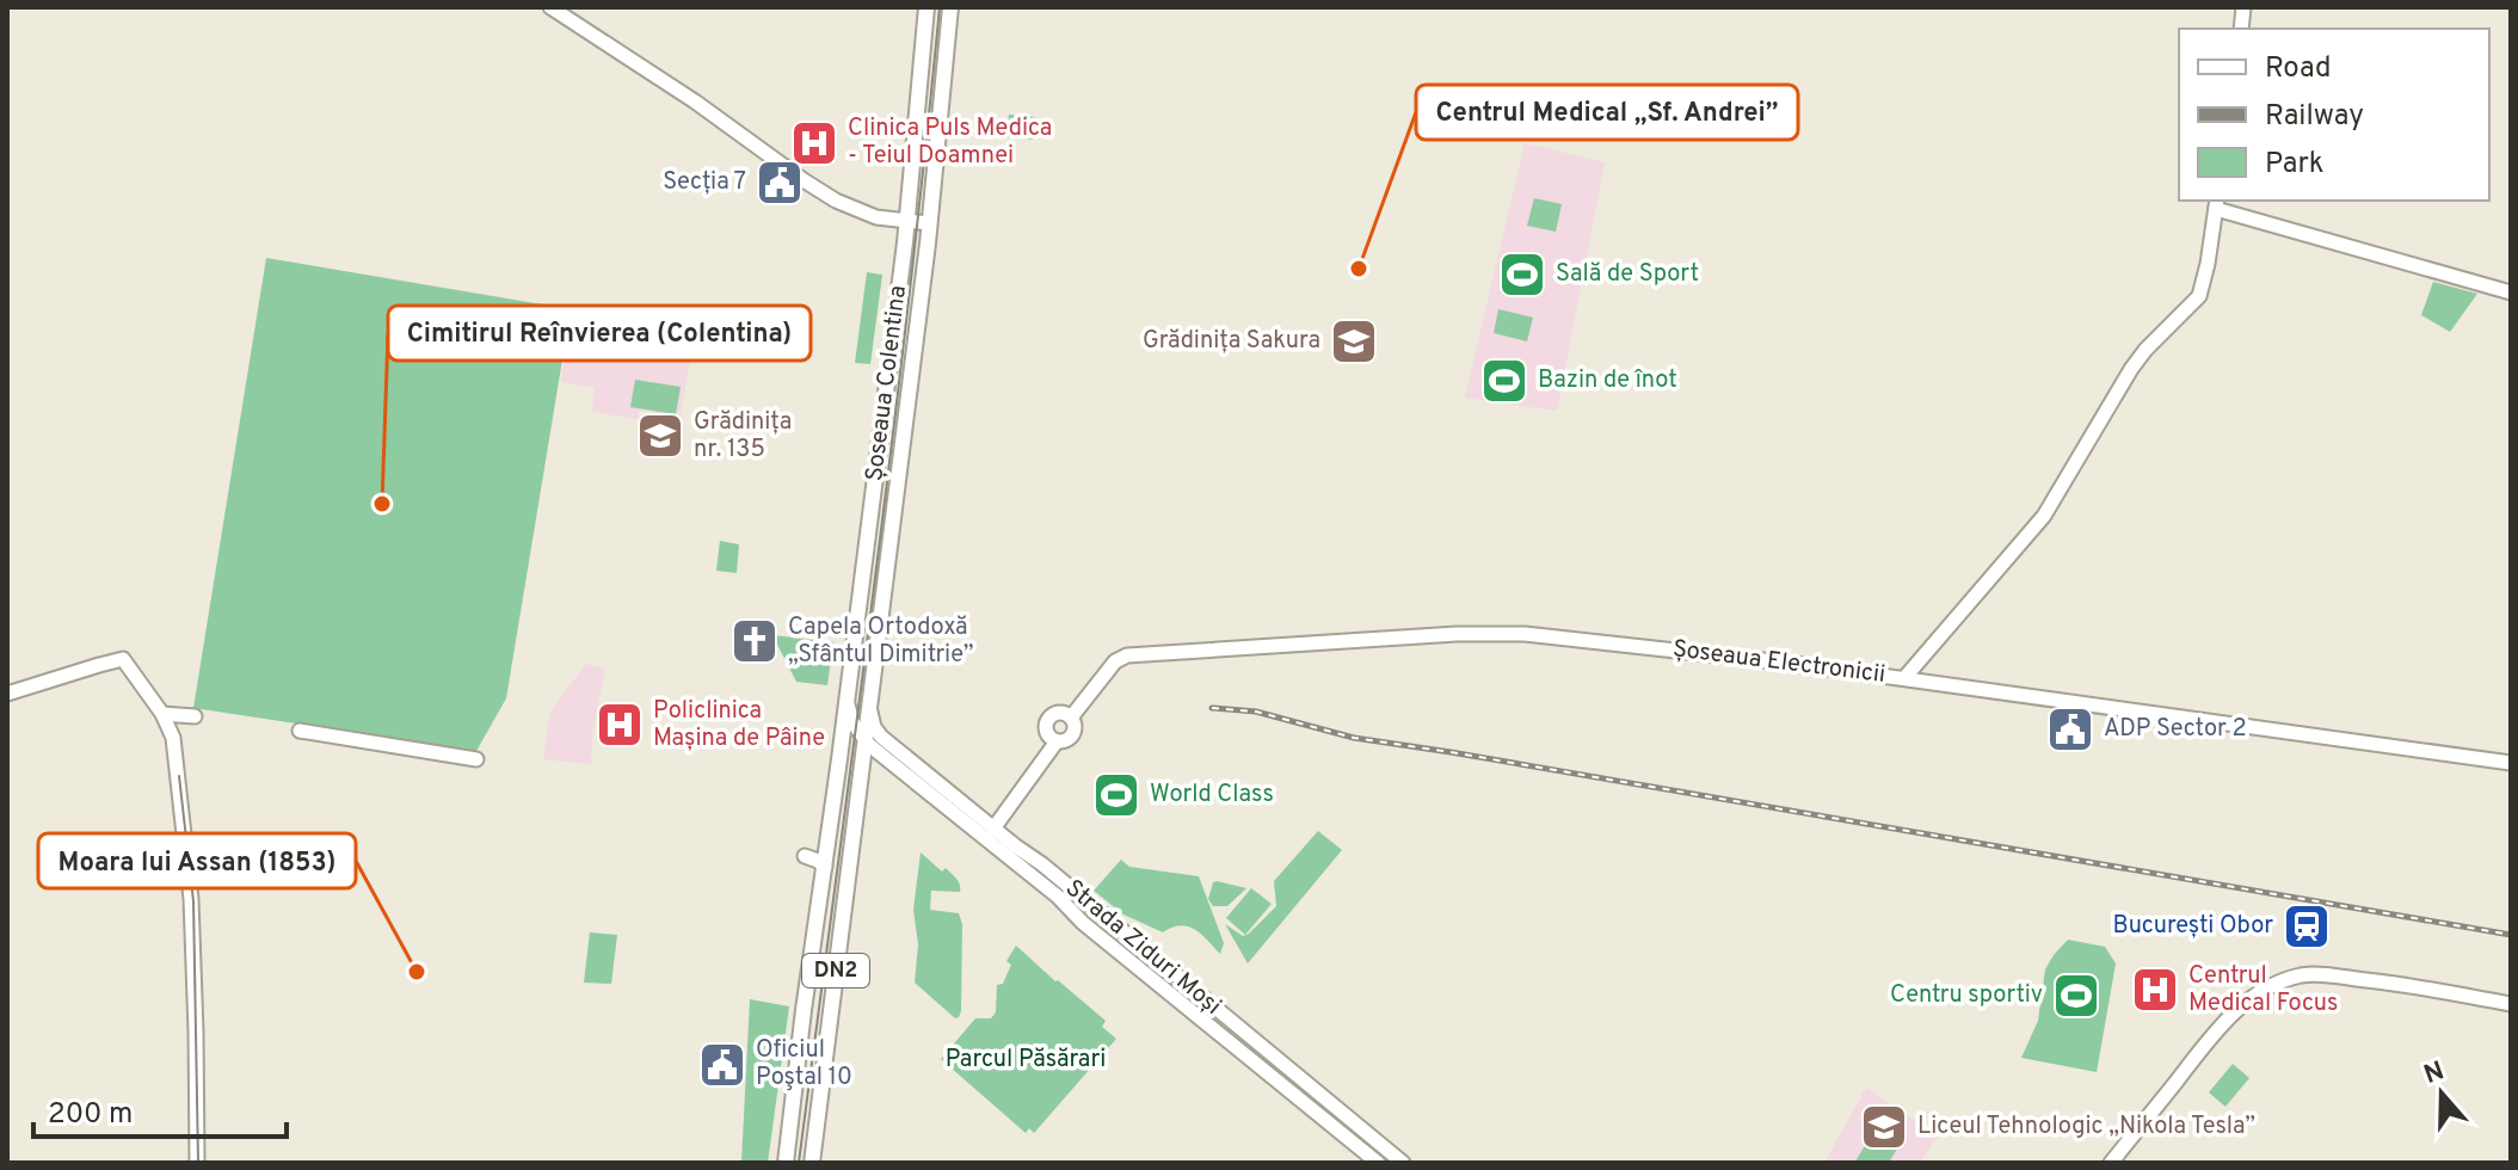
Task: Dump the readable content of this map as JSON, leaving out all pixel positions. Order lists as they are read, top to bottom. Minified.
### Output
{"streets":{"main road":["Șoseaua Colentina","DN2"],"street":["Șoseaua Electronicii","Strada Ziduri Moși"]},"crossings":[["Șoseaua Colentina","Strada Ziduri Moși"]],"parks":["Parcul Păsărari"],"places":{"hospital":["Clinica Puls Medica - Teiul Doamnei","Policlinica Mașina de Pâine","Centrul Medical Focus"],"public building":["Secția 7","ADP Sector 2","Oficiul Poştal 10"],"other":["Centrul Medical „Sf. Andrei”","Cimitirul Reînvierea (Colentina)","Moara lui Assan (1853)"],"sports":["Sală de Sport","Bazin de înot","World Class","Centru sportiv"],"school or university":["Grădinița Sakura","Grădinița nr. 135","Liceul Tehnologic „Nikola Tesla”"],"church":["Capela Ortodoxă „Sfântul Dimitrie”"],"station":["București Obor"]},"legend":["Road","Railway","Park"],"scale_bar":"200 m","north":"top"}
